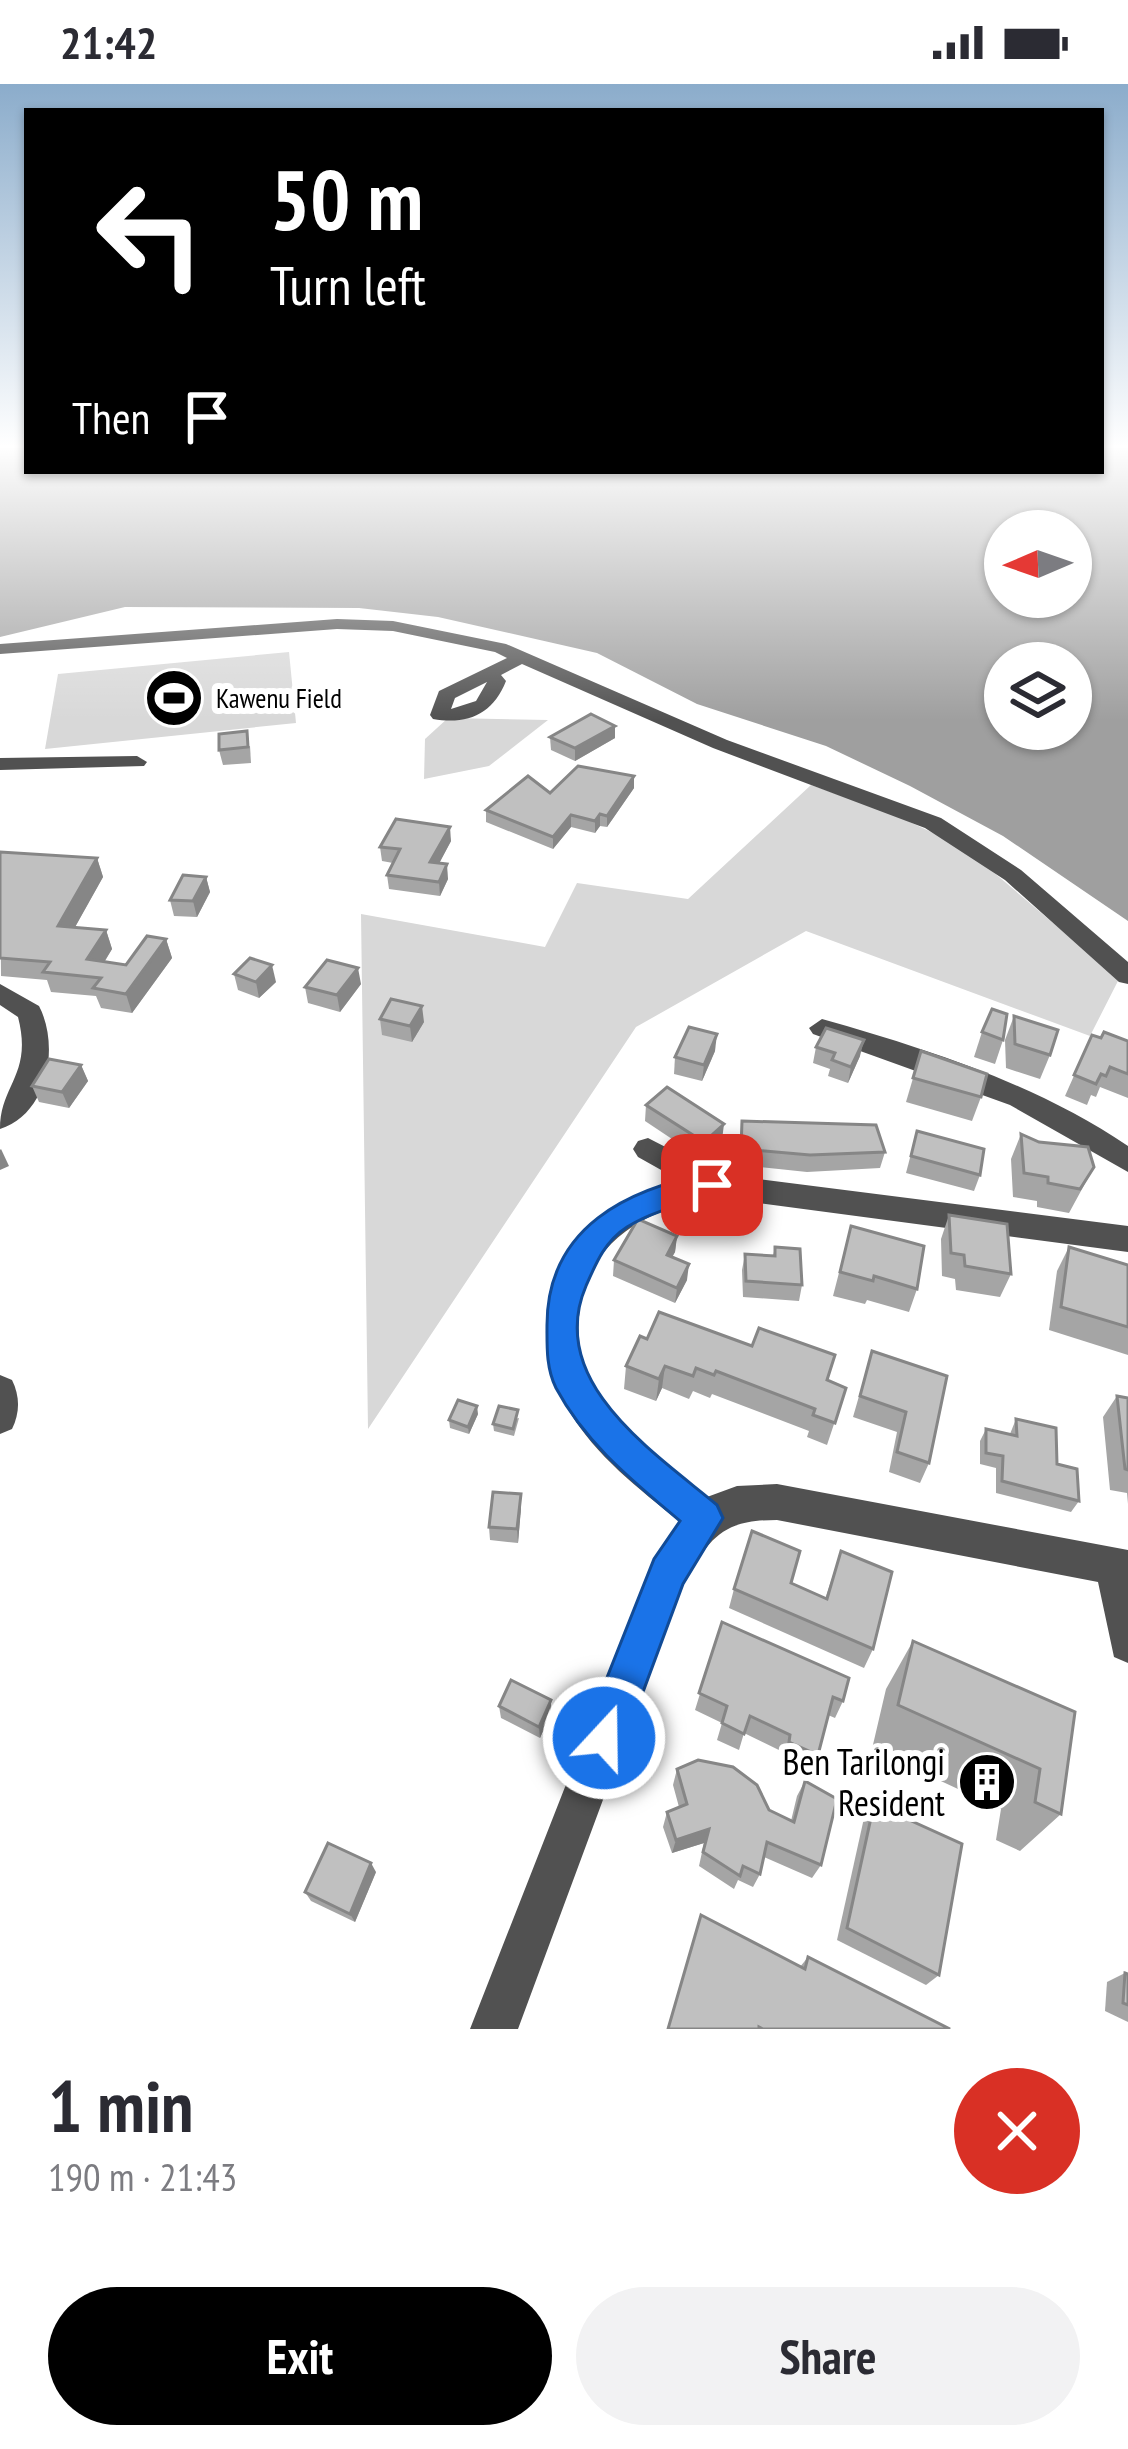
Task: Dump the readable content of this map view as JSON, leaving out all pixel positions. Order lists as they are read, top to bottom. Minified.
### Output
{"places":{"sports":["Kawenu Field"],"building":["Ben Tarilongi Resident"]},"north":"left","page":{"status":"21:42","turn":["50 m","Turn left"],"then":"Then","heading":["1 min","190 m · 21:43"],"buttons":["Exit","Share"]}}
